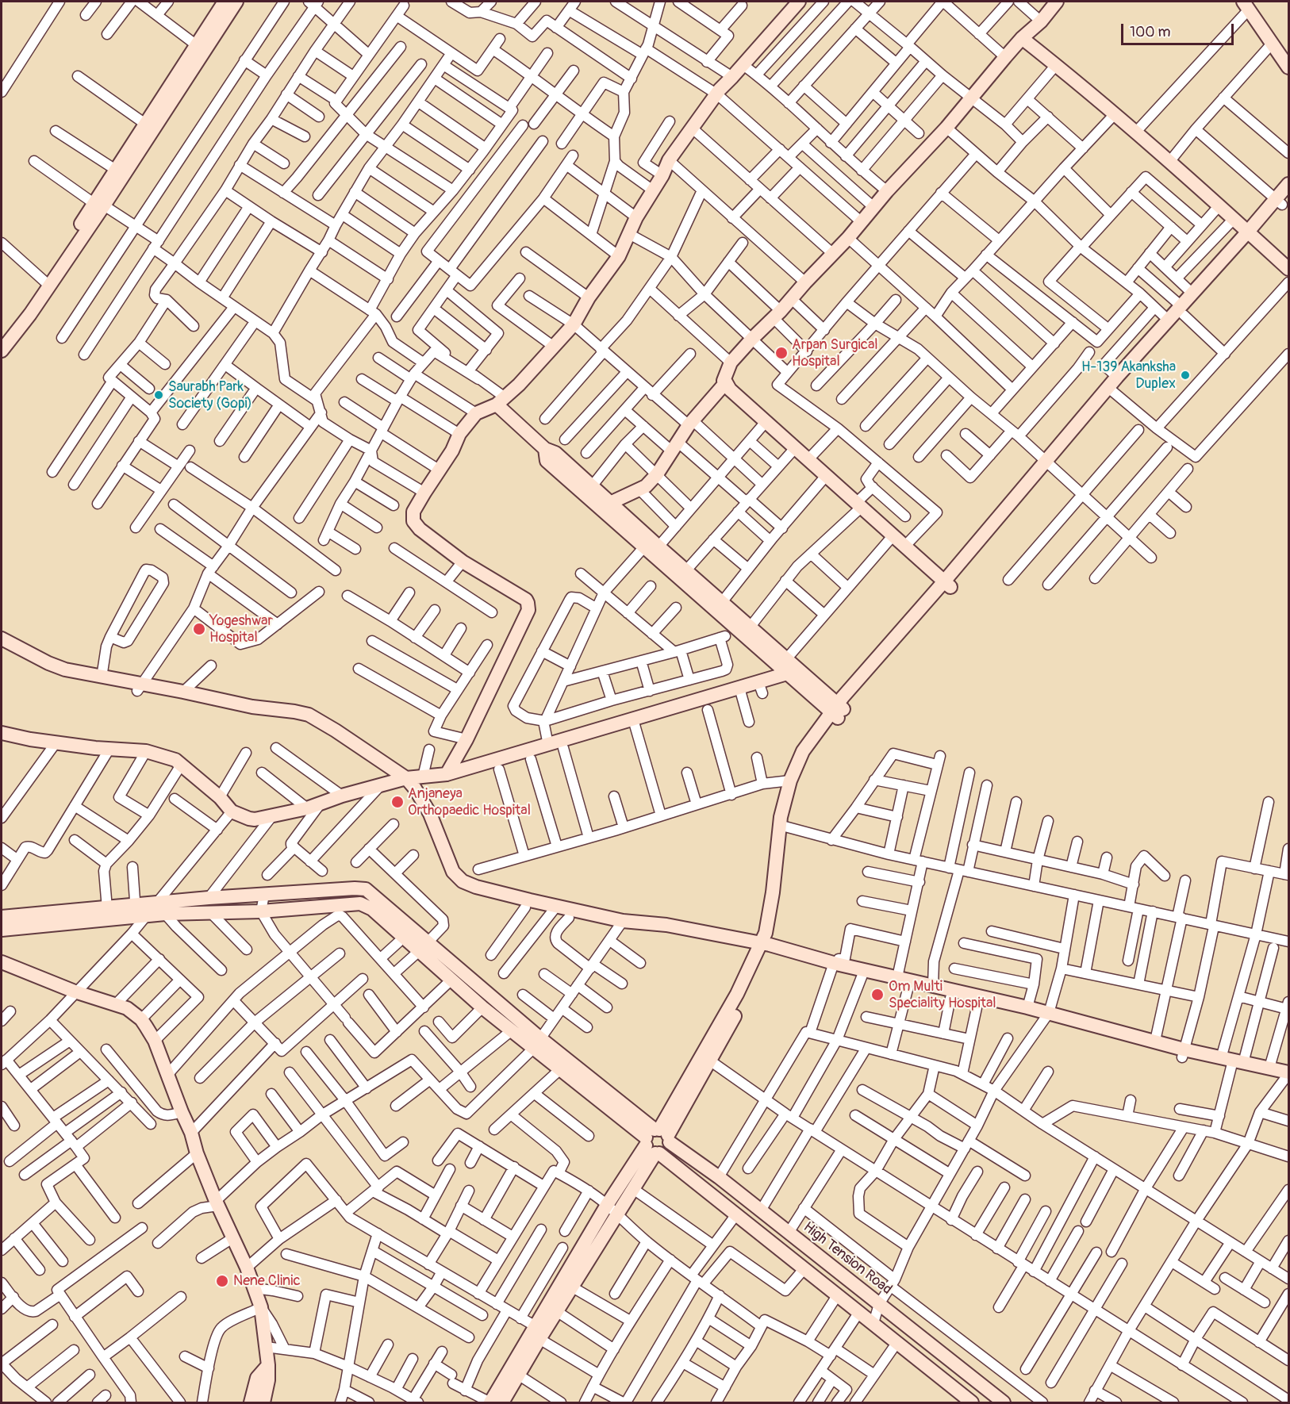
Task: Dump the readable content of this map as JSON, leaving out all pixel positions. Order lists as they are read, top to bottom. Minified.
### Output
{"streets":{"street":["High Tension Road"]},"places":["Arpan Surgical Hospital","H-139 Akanksha Duplex","Saurabh Park Society (Gopi)","Yogeshwar Hospital","Anjaneya Orthopaedic Hospital","Om Multi Speciality Hospital","Nene Clinic"],"scale_bar":"100 m"}
